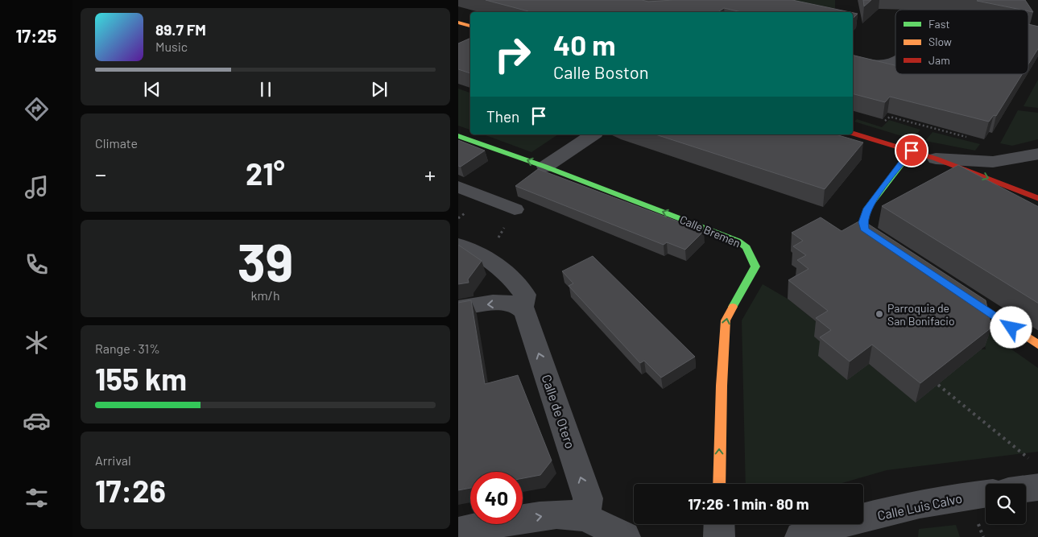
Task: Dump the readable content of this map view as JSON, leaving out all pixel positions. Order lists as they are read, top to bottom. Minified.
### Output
{"streets":{"street":["Calle Bremen","Calle de Otero","Calle Luis Calvo"]},"one_way":["Calle de Otero"],"places":["Parroquia de San Bonifacio"],"legend":["Fast","Slow","Jam"],"page":{"tabs":"17:25","turn":["40 m","Calle Boston"],"song":["89.7 FM","Music"],"then":"Then","tile":["Climate",["39","km/h"],["Range · 31%","155 km"],["Arrival","17:26"]],"heat":["−","21°","+"],"limit":"40","trip":"17:26 · 1 min · 80 m"}}
